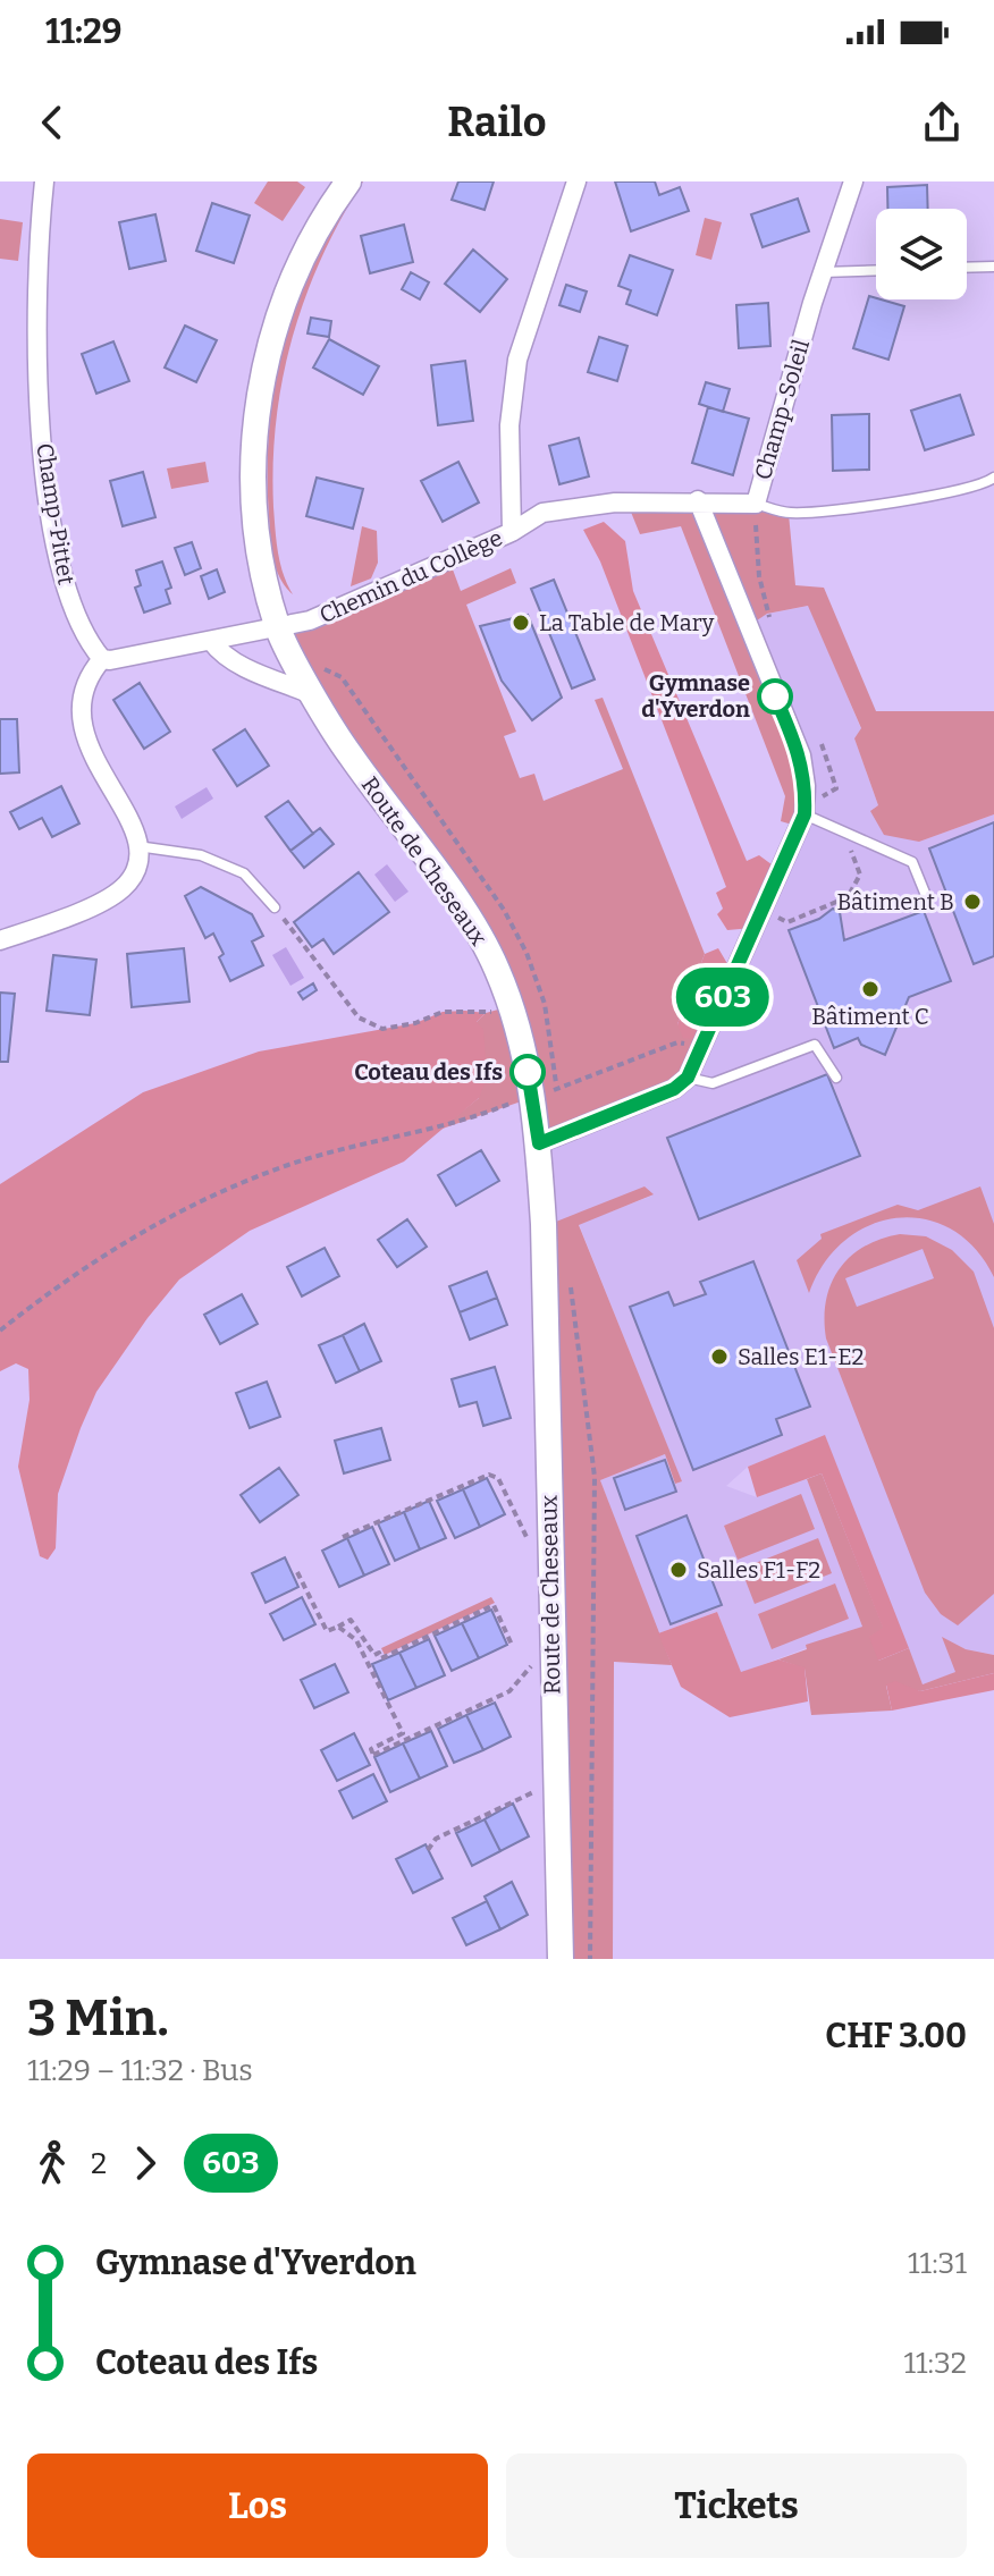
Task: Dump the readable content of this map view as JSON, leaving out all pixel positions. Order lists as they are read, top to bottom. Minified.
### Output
{"streets":{"street":["Champ-Soleil","Champ-Pittet","Chemin du Collège","Route de Cheseaux"]},"crossings":[["Champ-Soleil","Chemin du Collège"],["Chemin du Collège","Route de Cheseaux"]],"places":["La Table de Mary","Gymnase d'Yverdon","Bâtiment B","Bâtiment C","Coteau des Ifs","Salles E1-E2","Salles F1-F2"],"lines":["bus line 603"],"page":{"status":"11:29","header":"Railo","on_map":"603","heading":["3 Min.","11:29 – 11:32 · Bus","CHF 3.00"],"legs":["2","603"],"list":[{"name":"Gymnase d'Yverdon","value":"11:31"},{"name":"Coteau des Ifs","value":"11:32"}],"buttons":["Los","Tickets"]}}
